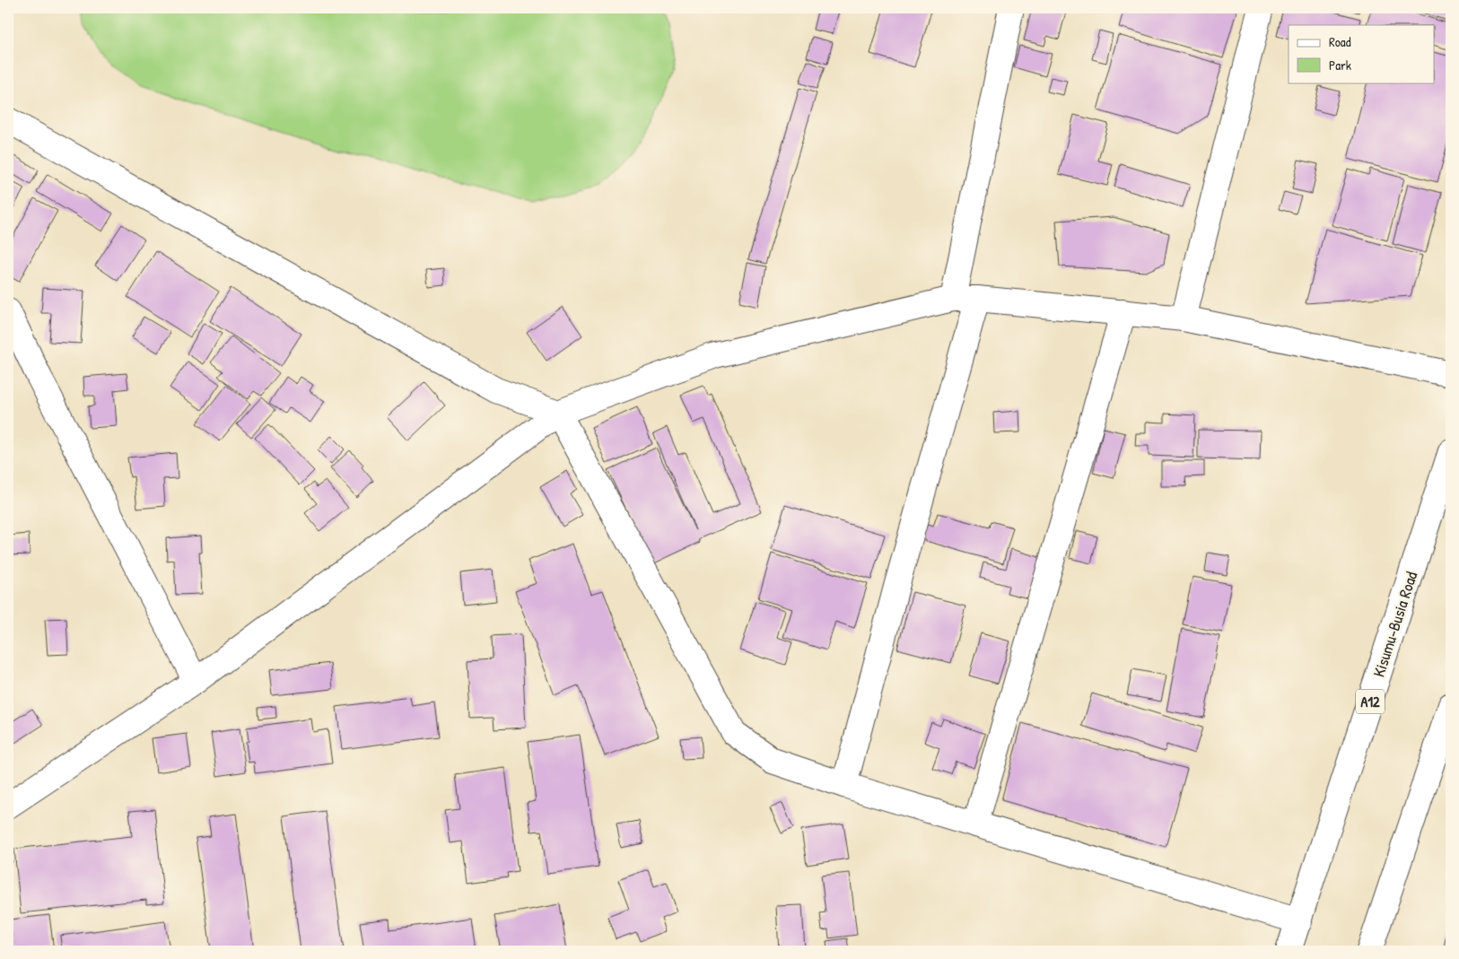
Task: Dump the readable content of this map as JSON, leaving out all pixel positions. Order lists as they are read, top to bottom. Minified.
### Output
{"streets":{"main road":["Kisumu-Busia Road","A12"]},"legend":["Road","Park"]}
